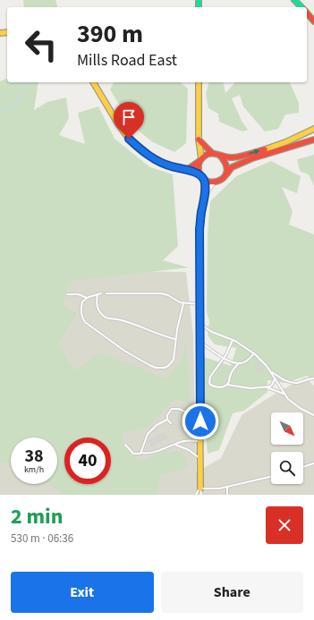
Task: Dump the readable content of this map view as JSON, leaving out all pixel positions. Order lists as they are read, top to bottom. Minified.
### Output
{"north":"bottom right","page":{"turn":["390 m","Mills Road East"],"speed":"38 km/h","limit":"40","heading":["2 min","530 m · 06:36"],"buttons":["Exit","Share"]}}
